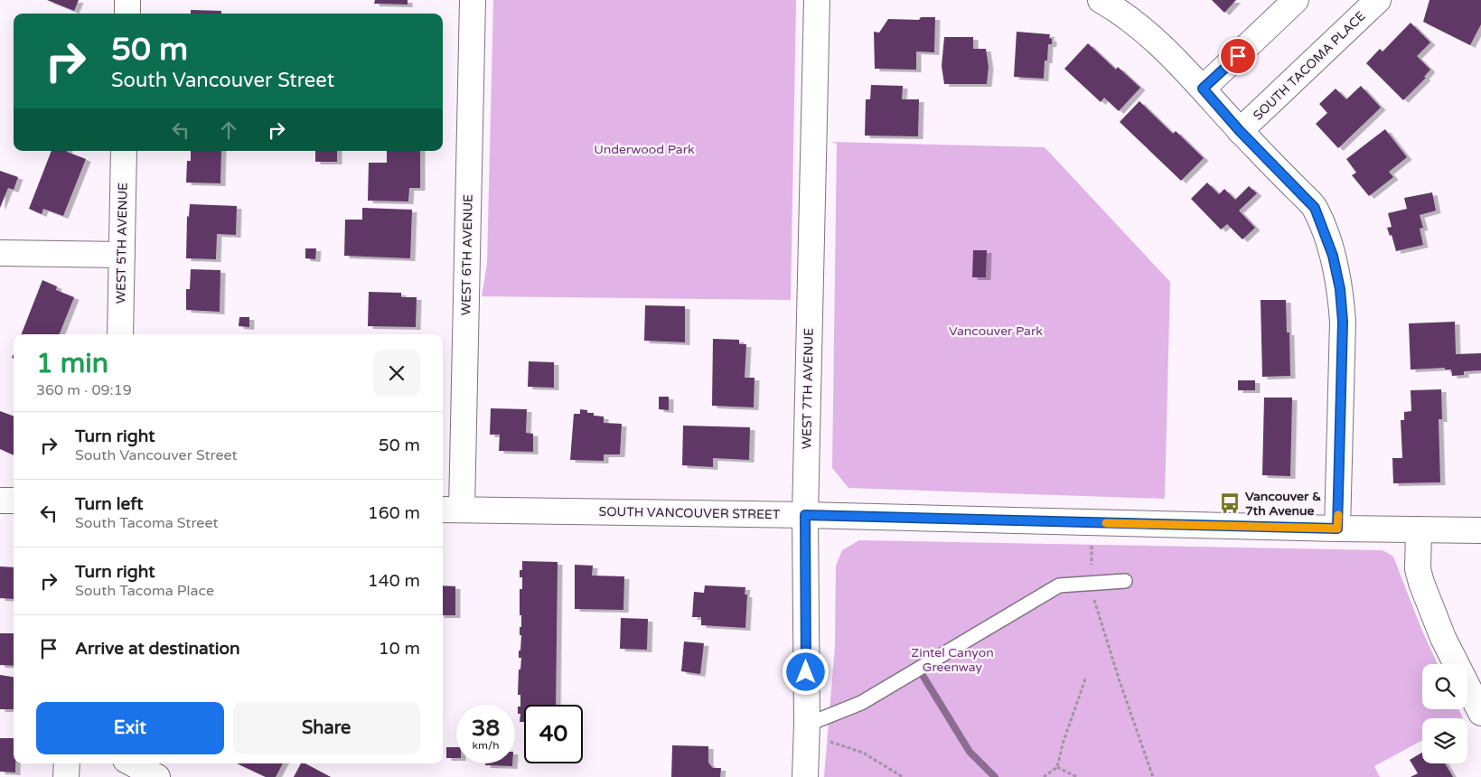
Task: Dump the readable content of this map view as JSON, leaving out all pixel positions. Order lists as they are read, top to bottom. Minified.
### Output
{"streets":{"street":["SOUTH TACOMA PLACE","WEST 5TH AVENUE","WEST 6TH AVENUE","WEST 7TH AVENUE","SOUTH VANCOUVER STREET"]},"crossings":[["WEST 6TH AVENUE","SOUTH VANCOUVER STREET"],["WEST 7TH AVENUE","SOUTH VANCOUVER STREET"]],"parks":["Underwood Park","Vancouver Park","Zintel Canyon Greenway"],"places":{"bus stop":["Vancouver & 7th Avenue"]},"page":{"turn":["50 m","South Vancouver Street"],"heading":["1 min","360 m · 09:19"],"list":[{"name":"Turn right","note":"South Vancouver Street","value":"50 m"},{"name":"Turn left","note":"South Tacoma Street","value":"160 m"},{"name":"Turn right","note":"South Tacoma Place","value":"140 m"},{"name":"Arrive at destination","value":"10 m"}],"buttons":["Exit","Share"],"speed":"38 km/h","limit":"40"}}
